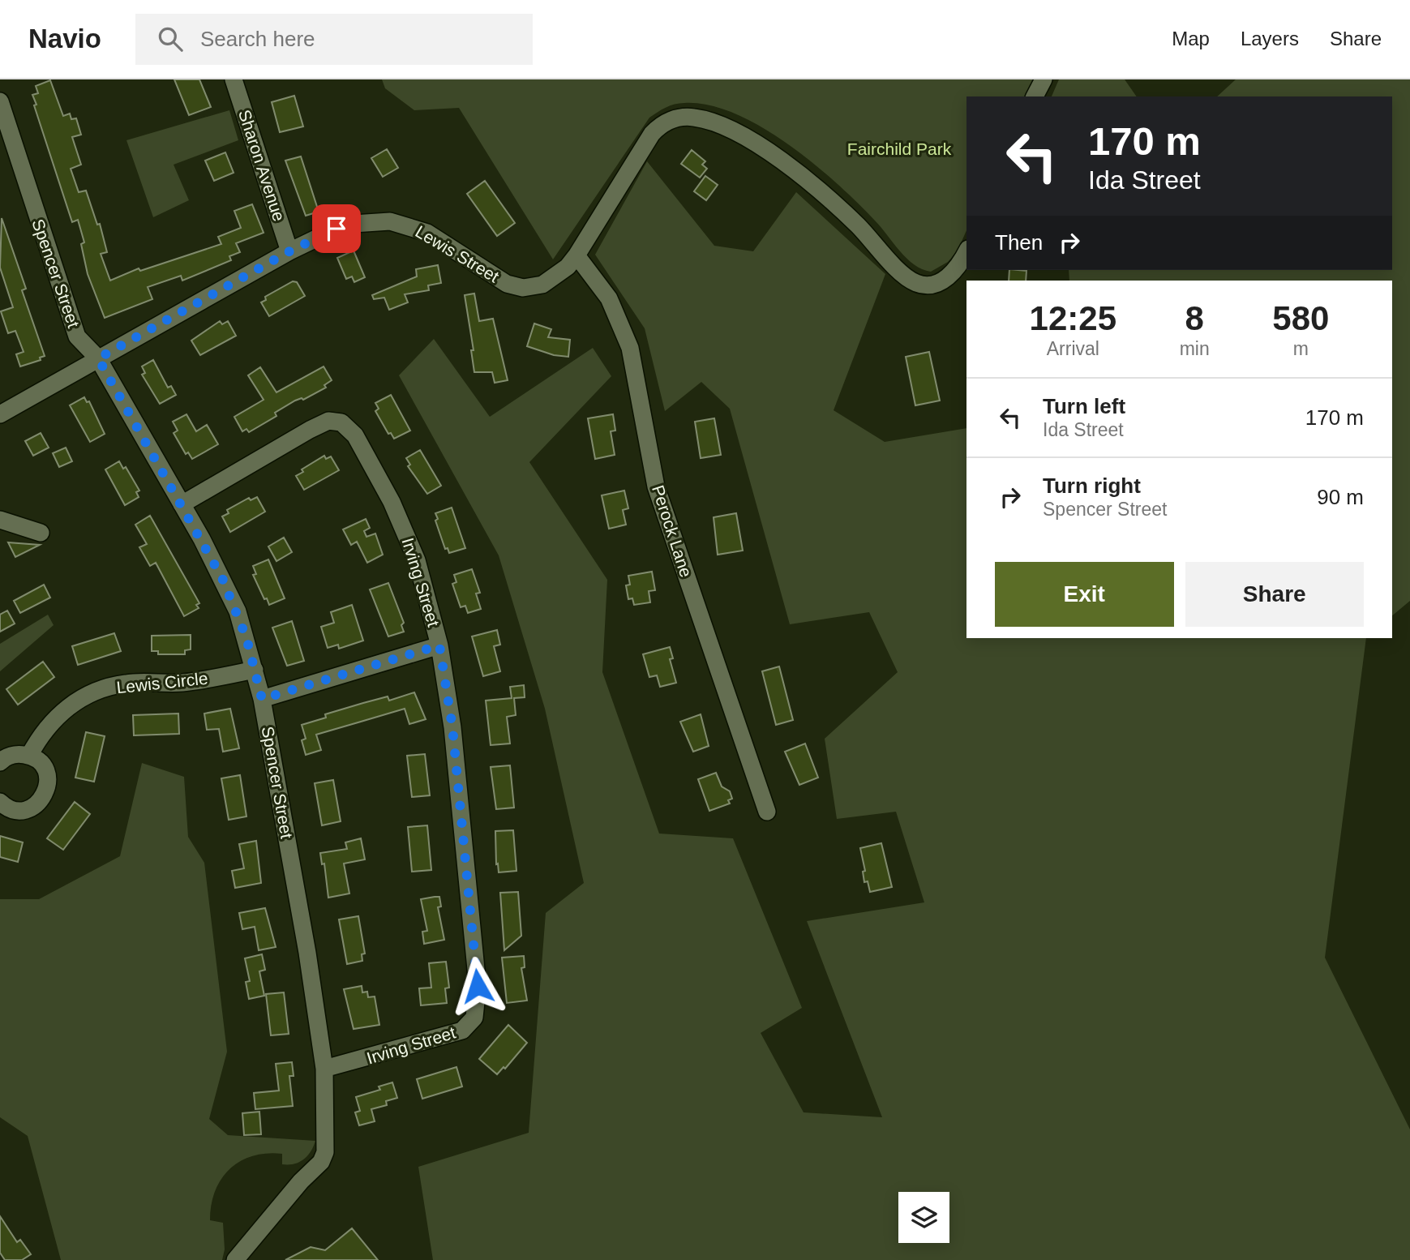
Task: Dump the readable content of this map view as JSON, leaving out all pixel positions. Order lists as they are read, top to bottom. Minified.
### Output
{"streets":{"street":["Sharon Avenue","Lewis Street","Spencer Street","Perock Lane","Irving Street","Lewis Circle"]},"crossings":[["Sharon Avenue","Lewis Street"],["Lewis Street","Spencer Street"],["Lewis Street","Perock Lane"],["Spencer Street","Irving Street"],["Spencer Street","Lewis Circle"]],"parks":["Fairchild Park"],"page":{"header":"Navio","search":"Search here","nav":["Map","Layers","Share"],"turn":["170 m","Ida Street"],"then":"Then","eta":["12:25","Arrival","8","min","580","m"],"list":[{"name":"Turn left","note":"Ida Street","value":"170 m"},{"name":"Turn right","note":"Spencer Street","value":"90 m"}],"buttons":["Exit","Share"]}}
